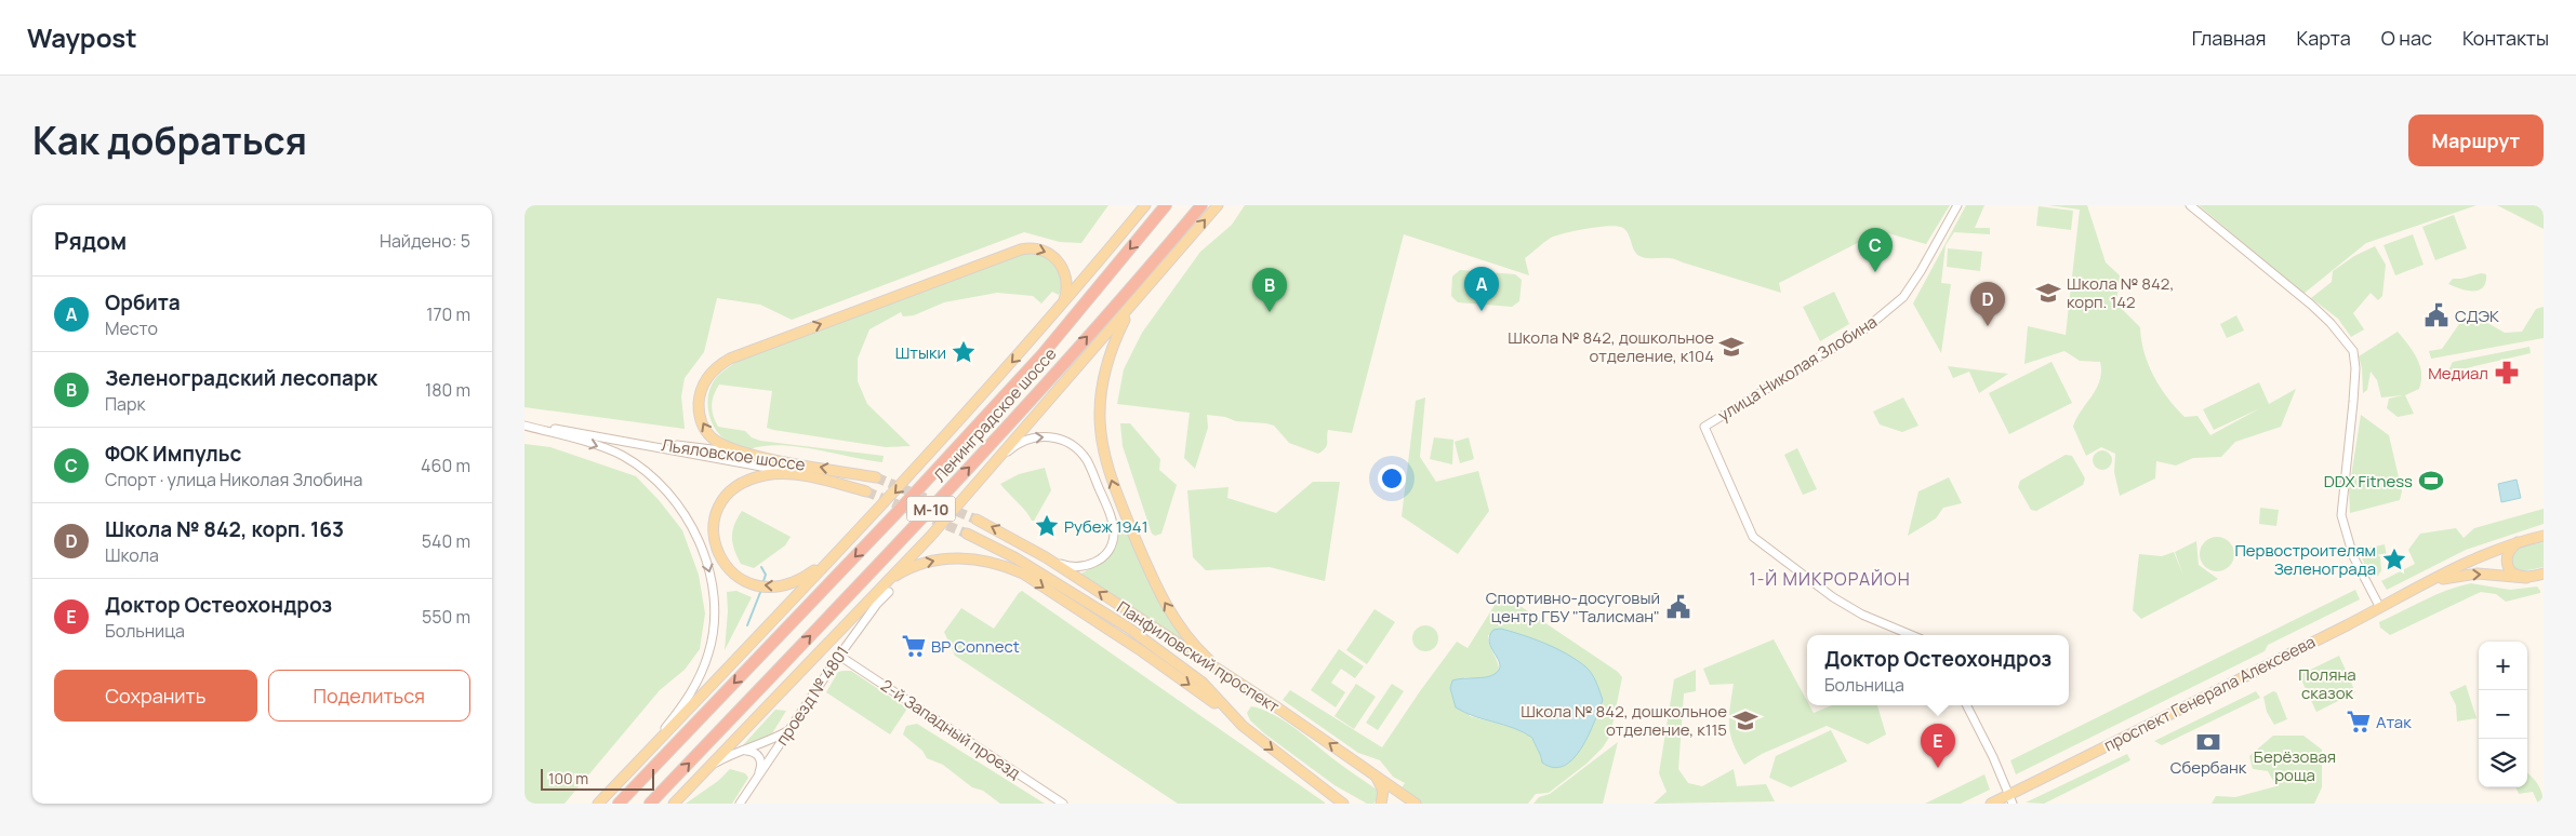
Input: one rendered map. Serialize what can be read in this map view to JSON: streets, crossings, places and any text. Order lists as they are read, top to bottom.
{
  "streets": {
    "highway": ["Ленинградское шоссе", "М-10"],
    "main road": ["Льяловское шоссе", "Панфиловский проспект", "проспект Генерала Алексеева"],
    "street": ["улица Николая Злобина", "проезд № 4801", "2-й Западный проезд"]
  },
  "crossings": [
    ["Ленинградское шоссе", "проезд № 4801"],
    ["проезд № 4801", "2-й Западный проезд"]
  ],
  "districts": ["1-Й МИКРОРАЙОН"],
  "parks": ["Поляна сказок", "Берёзовая роща"],
  "places": {
    "school or university": ["Школа № 842, корп. 142", "Школа № 842, дошкольное отделение, к104", "Школа № 842, дошкольное отделение, к115"],
    "public building": ["СДЭК", "Спортивно-досуговый центр ГБУ \"Талисман\""],
    "place": ["Штыки", "Рубеж 1941", "Первостроителям Зеленограда"],
    "pharmacy": ["Медиал"],
    "sports": ["DDX Fitness"],
    "supermarket": ["ВР Connect", "Атак"],
    "bank": ["Сбербанк"]
  },
  "scale_bar": "100 m",
  "page": {
    "header": "Waypost",
    "nav": [
      "Главная",
      "Карта",
      "О нас",
      "Контакты"
    ],
    "title": "Как добраться",
    "buttons": [
      "Маршрут",
      ["Сохранить", "Поделиться"]
    ],
    "heading": ["Рядом", "Найдено: 5"],
    "pins": [
      "C",
      "A",
      "B",
      "D",
      "E"
    ],
    "list": [
      {
        "mark": "A",
        "name": "Орбита",
        "note": "Место",
        "value": "170 m"
      },
      {
        "mark": "B",
        "name": "Зеленоградский лесопарк",
        "note": "Парк",
        "value": "180 m"
      },
      {
        "mark": "C",
        "name": "ФОК Импульс",
        "note": "Спорт · улица Николая Злобина",
        "value": "460 m"
      },
      {
        "mark": "D",
        "name": "Школа № 842, корп. 163",
        "note": "Школа",
        "value": "540 m"
      },
      {
        "mark": "E",
        "name": "Доктор Остеохондроз",
        "note": "Больница",
        "value": "550 m"
      }
    ],
    "popup": ["Доктор Остеохондроз", "Больница"],
    "map_buttons": ["+", "−"],
    "scale": "100 m"
  }
}
